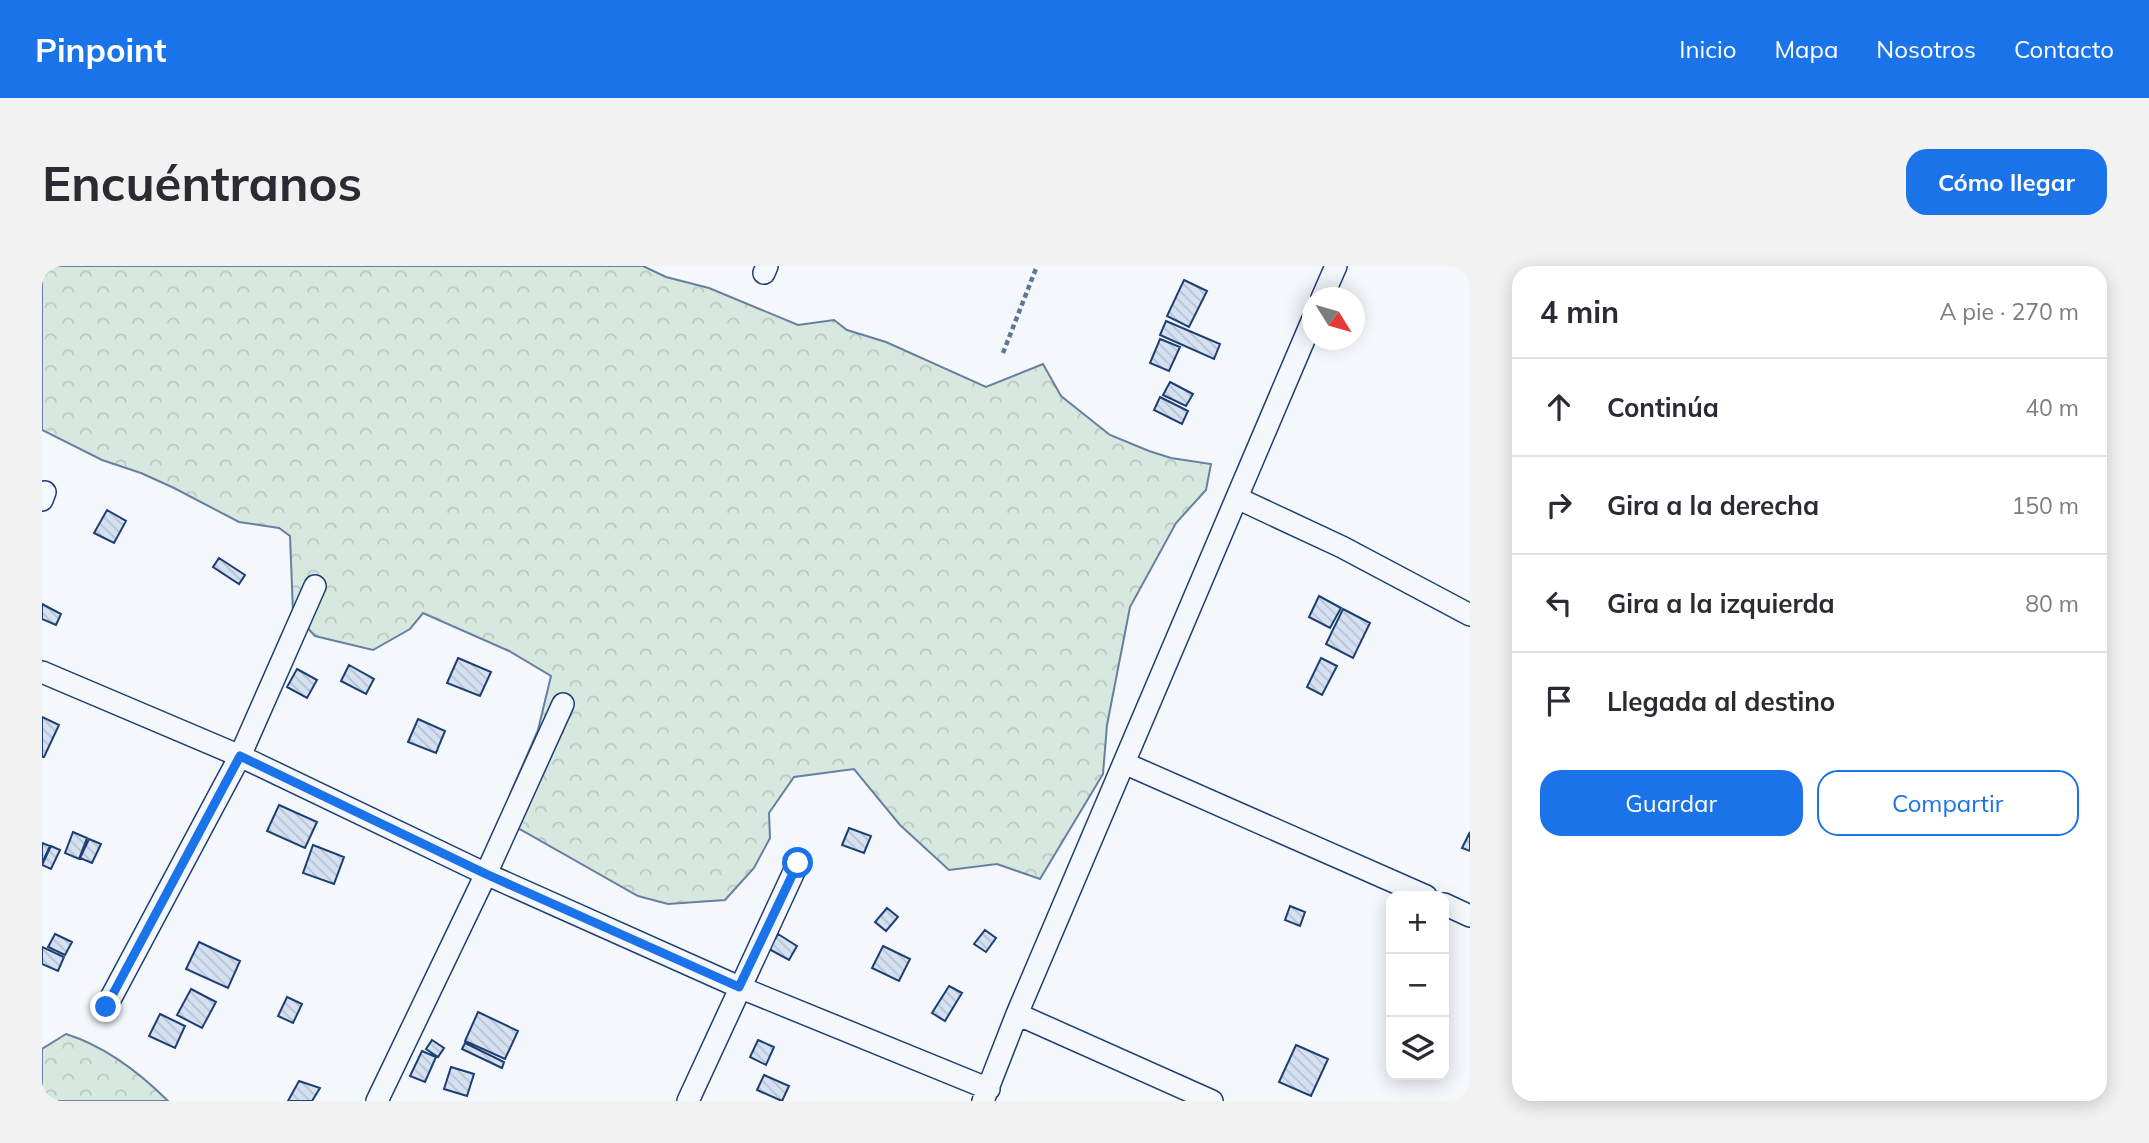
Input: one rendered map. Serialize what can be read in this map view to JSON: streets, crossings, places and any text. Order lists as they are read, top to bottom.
{
  "north": "bottom right",
  "page": {
    "header": "Pinpoint",
    "nav": [
      "Inicio",
      "Mapa",
      "Nosotros",
      "Contacto"
    ],
    "buttons": [
      "Cómo llegar",
      ["Guardar", "Compartir"]
    ],
    "title": "Encuéntranos",
    "heading": ["4 min", "A pie · 270 m"],
    "list": [
      ["Continúa", "40 m"],
      ["Gira a la derecha", "150 m"],
      ["Gira a la izquierda", "80 m"],
      "Llegada al destino"
    ],
    "map_buttons": ["+", "−"]
  }
}
